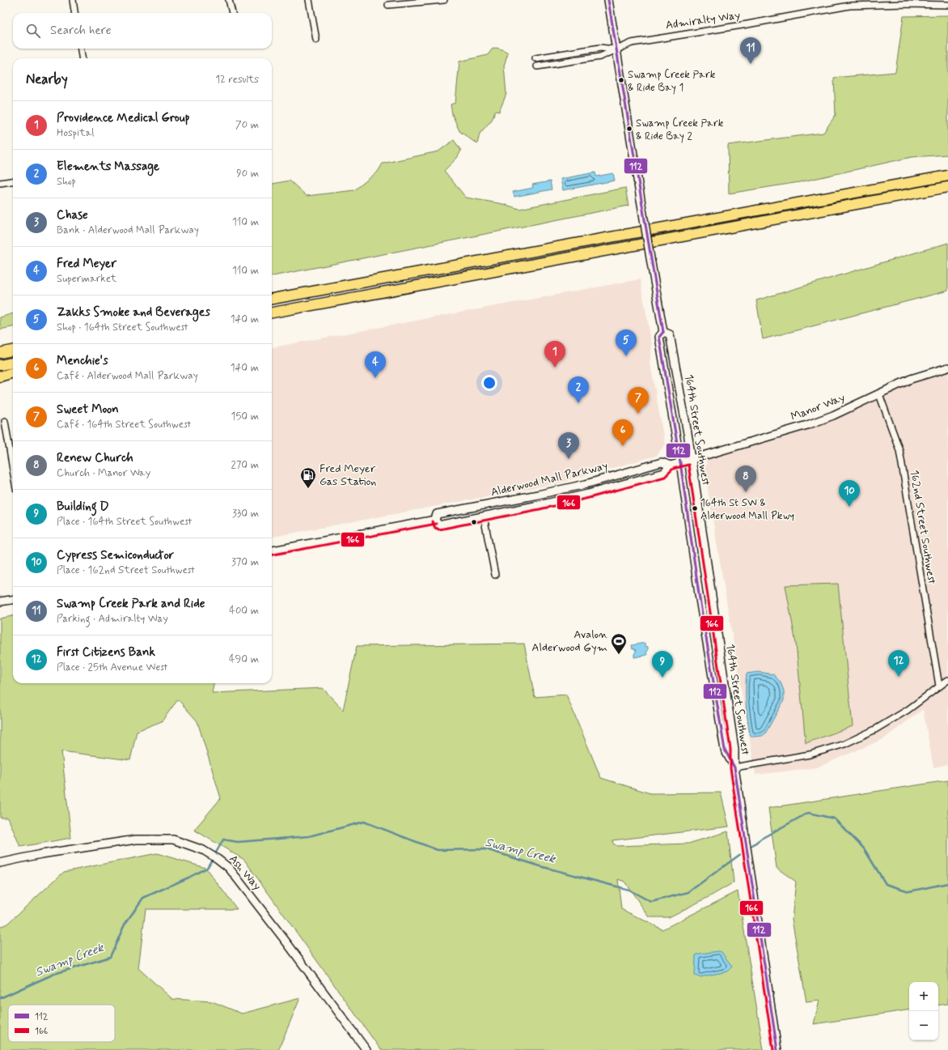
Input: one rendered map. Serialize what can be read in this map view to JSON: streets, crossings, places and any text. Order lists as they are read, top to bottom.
{
  "streets": {
    "main road": [
      "Manor Way",
      "164th Street Southwest",
      "Alderwood Mall Parkway",
      "Ash Way"
    ],
    "street": ["Admiralty Way", "162nd Street Southwest"]
  },
  "crossings": [
    ["Admiralty Way", "164th Street Southwest"],
    ["Manor Way", "164th Street Southwest"],
    ["Manor Way", "Alderwood Mall Parkway"],
    ["Manor Way", "162nd Street Southwest"],
    ["164th Street Southwest", "Alderwood Mall Parkway"]
  ],
  "water": ["Swamp Creek"],
  "places": {
    "other": ["Swamp Creek Park & Ride Bay 1", "Swamp Creek Park & Ride Bay 2", "164th St SW & Alderwood Mall Pkwy"],
    "fuel station": ["Fred Meyer Gas Station"],
    "sports": ["Avalon Alderwood Gym"]
  },
  "lines": ["transit line 112", "transit line 166"],
  "legend": ["112", "166"],
  "page": {
    "search": "Search here",
    "pins": [
      "11",
      "5",
      "1",
      "4",
      "2",
      "7",
      "6",
      "3",
      "8",
      "10",
      "12",
      "9"
    ],
    "heading": ["Nearby", "12 results"],
    "list": [
      {
        "mark": "1",
        "name": "Providence Medical Group",
        "note": "Hospital",
        "value": "70 m"
      },
      {
        "mark": "2",
        "name": "Elements Massage",
        "note": "Shop",
        "value": "90 m"
      },
      {
        "mark": "3",
        "name": "Chase",
        "note": "Bank · Alderwood Mall Parkway",
        "value": "110 m"
      },
      {
        "mark": "4",
        "name": "Fred Meyer",
        "note": "Supermarket",
        "value": "110 m"
      },
      {
        "mark": "5",
        "name": "Zakks Smoke and Beverages",
        "note": "Shop · 164th Street Southwest",
        "value": "140 m"
      },
      {
        "mark": "6",
        "name": "Menchie's",
        "note": "Café · Alderwood Mall Parkway",
        "value": "140 m"
      },
      {
        "mark": "7",
        "name": "Sweet Moon",
        "note": "Café · 164th Street Southwest",
        "value": "150 m"
      },
      {
        "mark": "8",
        "name": "Renew Church",
        "note": "Church · Manor Way",
        "value": "270 m"
      },
      {
        "mark": "9",
        "name": "Building D",
        "note": "Place · 164th Street Southwest",
        "value": "330 m"
      },
      {
        "mark": "10",
        "name": "Cypress Semiconductor",
        "note": "Place · 162nd Street Southwest",
        "value": "370 m"
      },
      {
        "mark": "11",
        "name": "Swamp Creek Park and Ride",
        "note": "Parking · Admiralty Way",
        "value": "400 m"
      },
      {
        "mark": "12",
        "name": "First Citizens Bank",
        "note": "Place · 25th Avenue West",
        "value": "490 m"
      }
    ],
    "map_buttons": ["+", "−"]
  }
}
